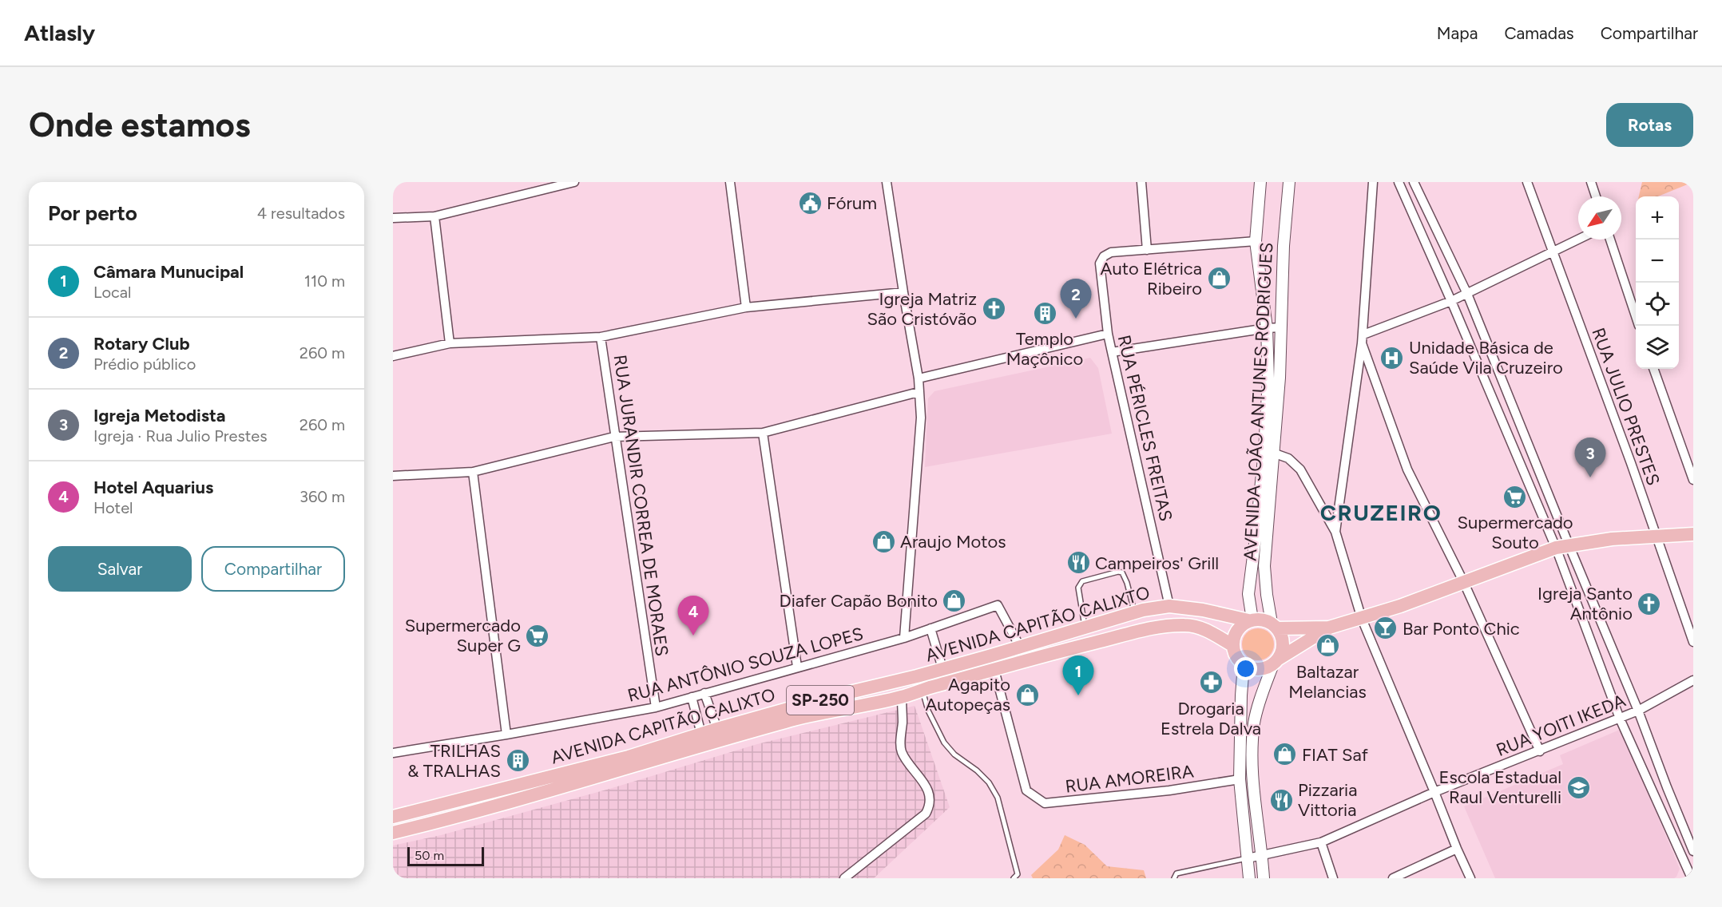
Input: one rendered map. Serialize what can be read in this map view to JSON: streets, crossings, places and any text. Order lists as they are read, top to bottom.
{
  "streets": {
    "main road": ["AVENIDA CAPITÃO CALIXTO", "SP-250"],
    "street": [
      "AVENIDA JOÃO ANTUNES RODRIGUES",
      "RUA JULIO PRESTES",
      "RUA PÉRICLES FREITAS",
      "RUA JURANDIR CORREA DE MORAES",
      "RUA ANTÔNIO SOUZA LOPES",
      "RUA YOITI IKEDA",
      "RUA AMOREIRA"
    ]
  },
  "crossings": [
    ["AVENIDA JOÃO ANTUNES RODRIGUES", "AVENIDA CAPITÃO CALIXTO"],
    ["AVENIDA JOÃO ANTUNES RODRIGUES", "SP-250"],
    ["RUA JULIO PRESTES", "SP-250"],
    ["RUA PÉRICLES FREITAS", "AVENIDA CAPITÃO CALIXTO"],
    ["RUA JURANDIR CORREA DE MORAES", "RUA ANTÔNIO SOUZA LOPES"],
    ["AVENIDA CAPITÃO CALIXTO", "RUA ANTÔNIO SOUZA LOPES"],
    ["AVENIDA CAPITÃO CALIXTO", "SP-250"],
    ["AVENIDA CAPITÃO CALIXTO", "RUA AMOREIRA"]
  ],
  "districts": ["CRUZEIRO"],
  "places": {
    "public building": ["Fórum"],
    "shop": [
      "Auto Elétrica Ribeiro",
      "Araujo Motos",
      "Diafer Capão Bonito",
      "Baltazar Melancias",
      "Agapito Autopeças",
      "FIAT Saf"
    ],
    "church": ["Igreja Matriz São Cristóvão", "Igreja Santo Antônio"],
    "building": ["Templo Maçônico", "TRILHAS & TRALHAS"],
    "hospital": ["Unidade Básica de Saúde Vila Cruzeiro"],
    "supermarket": ["Supermercado Souto", "Supermercado Super G"],
    "restaurant": ["Campeiros' Grill", "Pizzaria Vittoria"],
    "bar": ["Bar Ponto Chic"],
    "pharmacy": ["Drogaria Estrela Dalva"],
    "school or university": ["Escola Estadual Raul Venturelli"]
  },
  "scale_bar": "50 m",
  "north": "bottom left",
  "page": {
    "header": "Atlasly",
    "nav": ["Mapa", "Camadas", "Compartilhar"],
    "buttons": [
      "Rotas",
      ["Salvar", "Compartilhar"]
    ],
    "title": "Onde estamos",
    "heading": ["Por perto", "4 resultados"],
    "map_buttons": ["+", "−"],
    "list": [
      {
        "mark": "1",
        "name": "Câmara Munucipal",
        "note": "Local",
        "value": "110 m"
      },
      {
        "mark": "2",
        "name": "Rotary Club",
        "note": "Prédio público",
        "value": "260 m"
      },
      {
        "mark": "3",
        "name": "Igreja Metodista",
        "note": "Igreja · Rua Julio Prestes",
        "value": "260 m"
      },
      {
        "mark": "4",
        "name": "Hotel Aquarius",
        "note": "Hotel",
        "value": "360 m"
      }
    ],
    "pins": [
      "2",
      "3",
      "4",
      "1"
    ],
    "scale": "50 m"
  }
}
